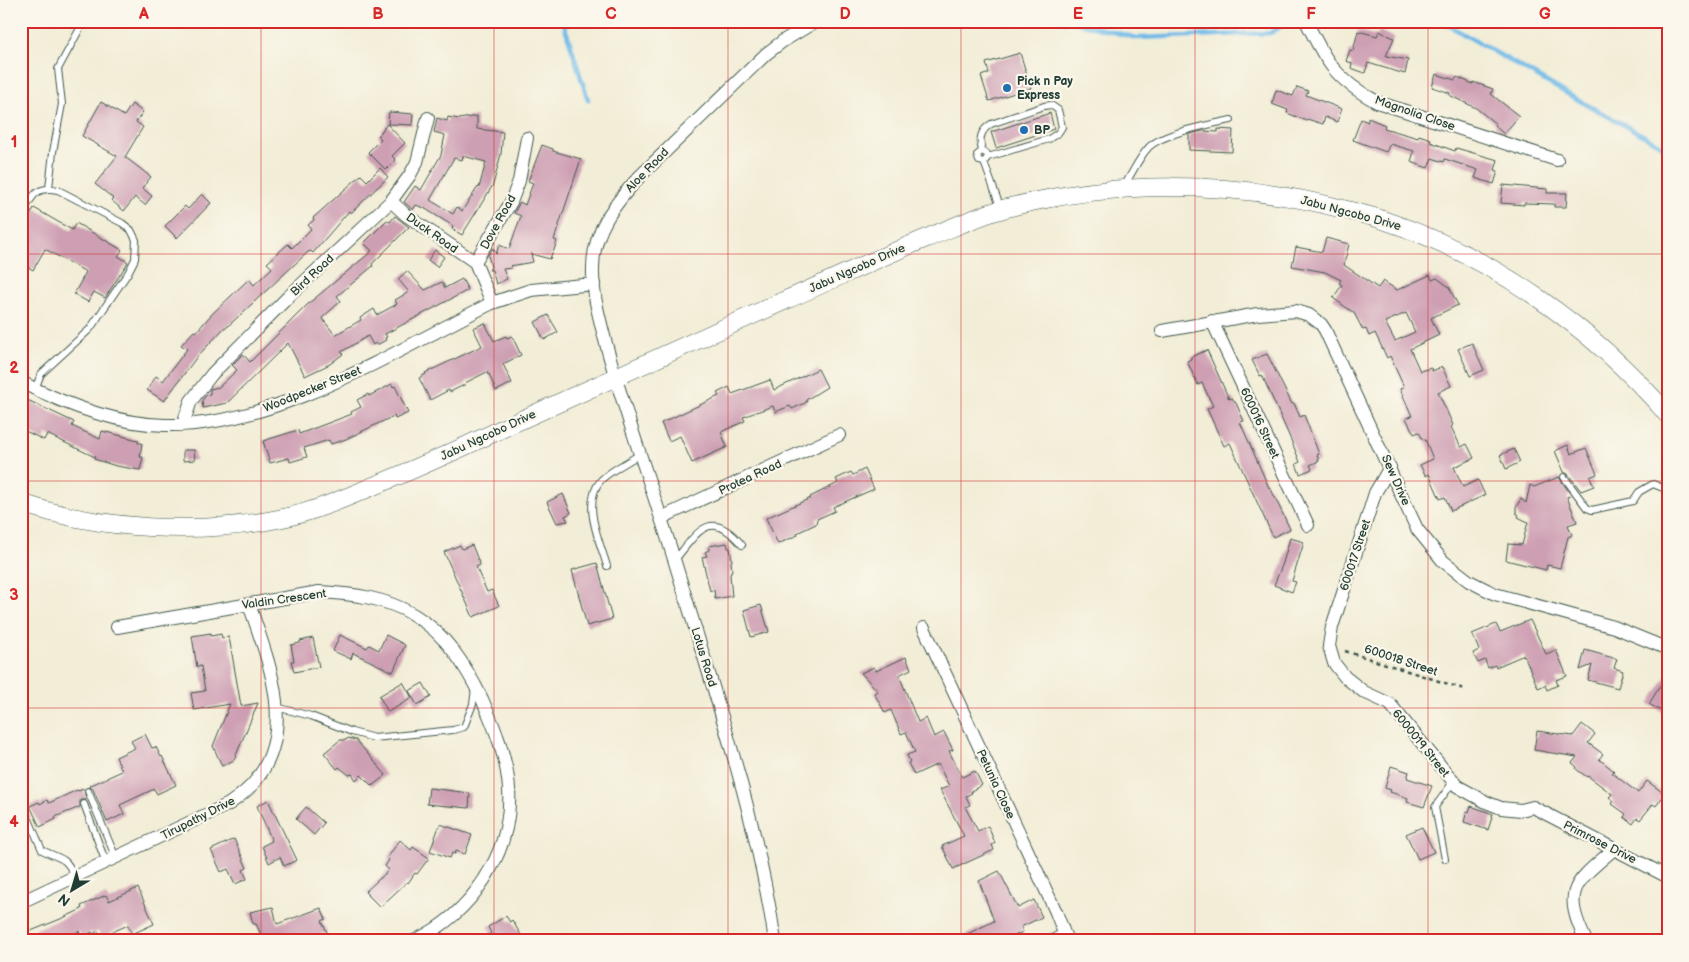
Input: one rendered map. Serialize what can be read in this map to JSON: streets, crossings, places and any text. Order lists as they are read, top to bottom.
{
  "streets": {
    "main road": ["Jabu Ngcobo Drive"],
    "street": [
      "Magnolia Close",
      "Aloe Road",
      "Dove Road",
      "Duck Road",
      "Bird Road",
      "Woodpecker Street",
      "600016 Street",
      "Protea Road",
      "Sew Drive",
      "600017 Street",
      "Valdin Crescent",
      "Lotus Road",
      "6000019 Street",
      "Petunia Close",
      "Tirupathy Drive",
      "Primrose Drive"
    ],
    "path": ["600018 Street"]
  },
  "crossings": [
    ["Aloe Road", "Jabu Ngcobo Drive"],
    ["Aloe Road", "Woodpecker Street"],
    ["Aloe Road", "Lotus Road"],
    ["Jabu Ngcobo Drive", "Lotus Road"],
    ["Dove Road", "Duck Road"],
    ["Dove Road", "Woodpecker Street"],
    ["Duck Road", "Bird Road"],
    ["Bird Road", "Woodpecker Street"],
    ["600016 Street", "Sew Drive"],
    ["Protea Road", "Lotus Road"],
    ["Sew Drive", "600017 Street"],
    ["600017 Street", "600018 Street"],
    ["600017 Street", "6000019 Street"],
    ["Valdin Crescent", "Tirupathy Drive"],
    ["600018 Street", "6000019 Street"],
    ["6000019 Street", "Primrose Drive"]
  ],
  "places": ["Pick n Pay Express", "BP"],
  "north": "bottom left",
  "grid": {
    "columns": [
      "A",
      "B",
      "C",
      "D",
      "E",
      "F",
      "G"
    ],
    "rows": [
      "1",
      "2",
      "3",
      "4"
    ]
  }
}
